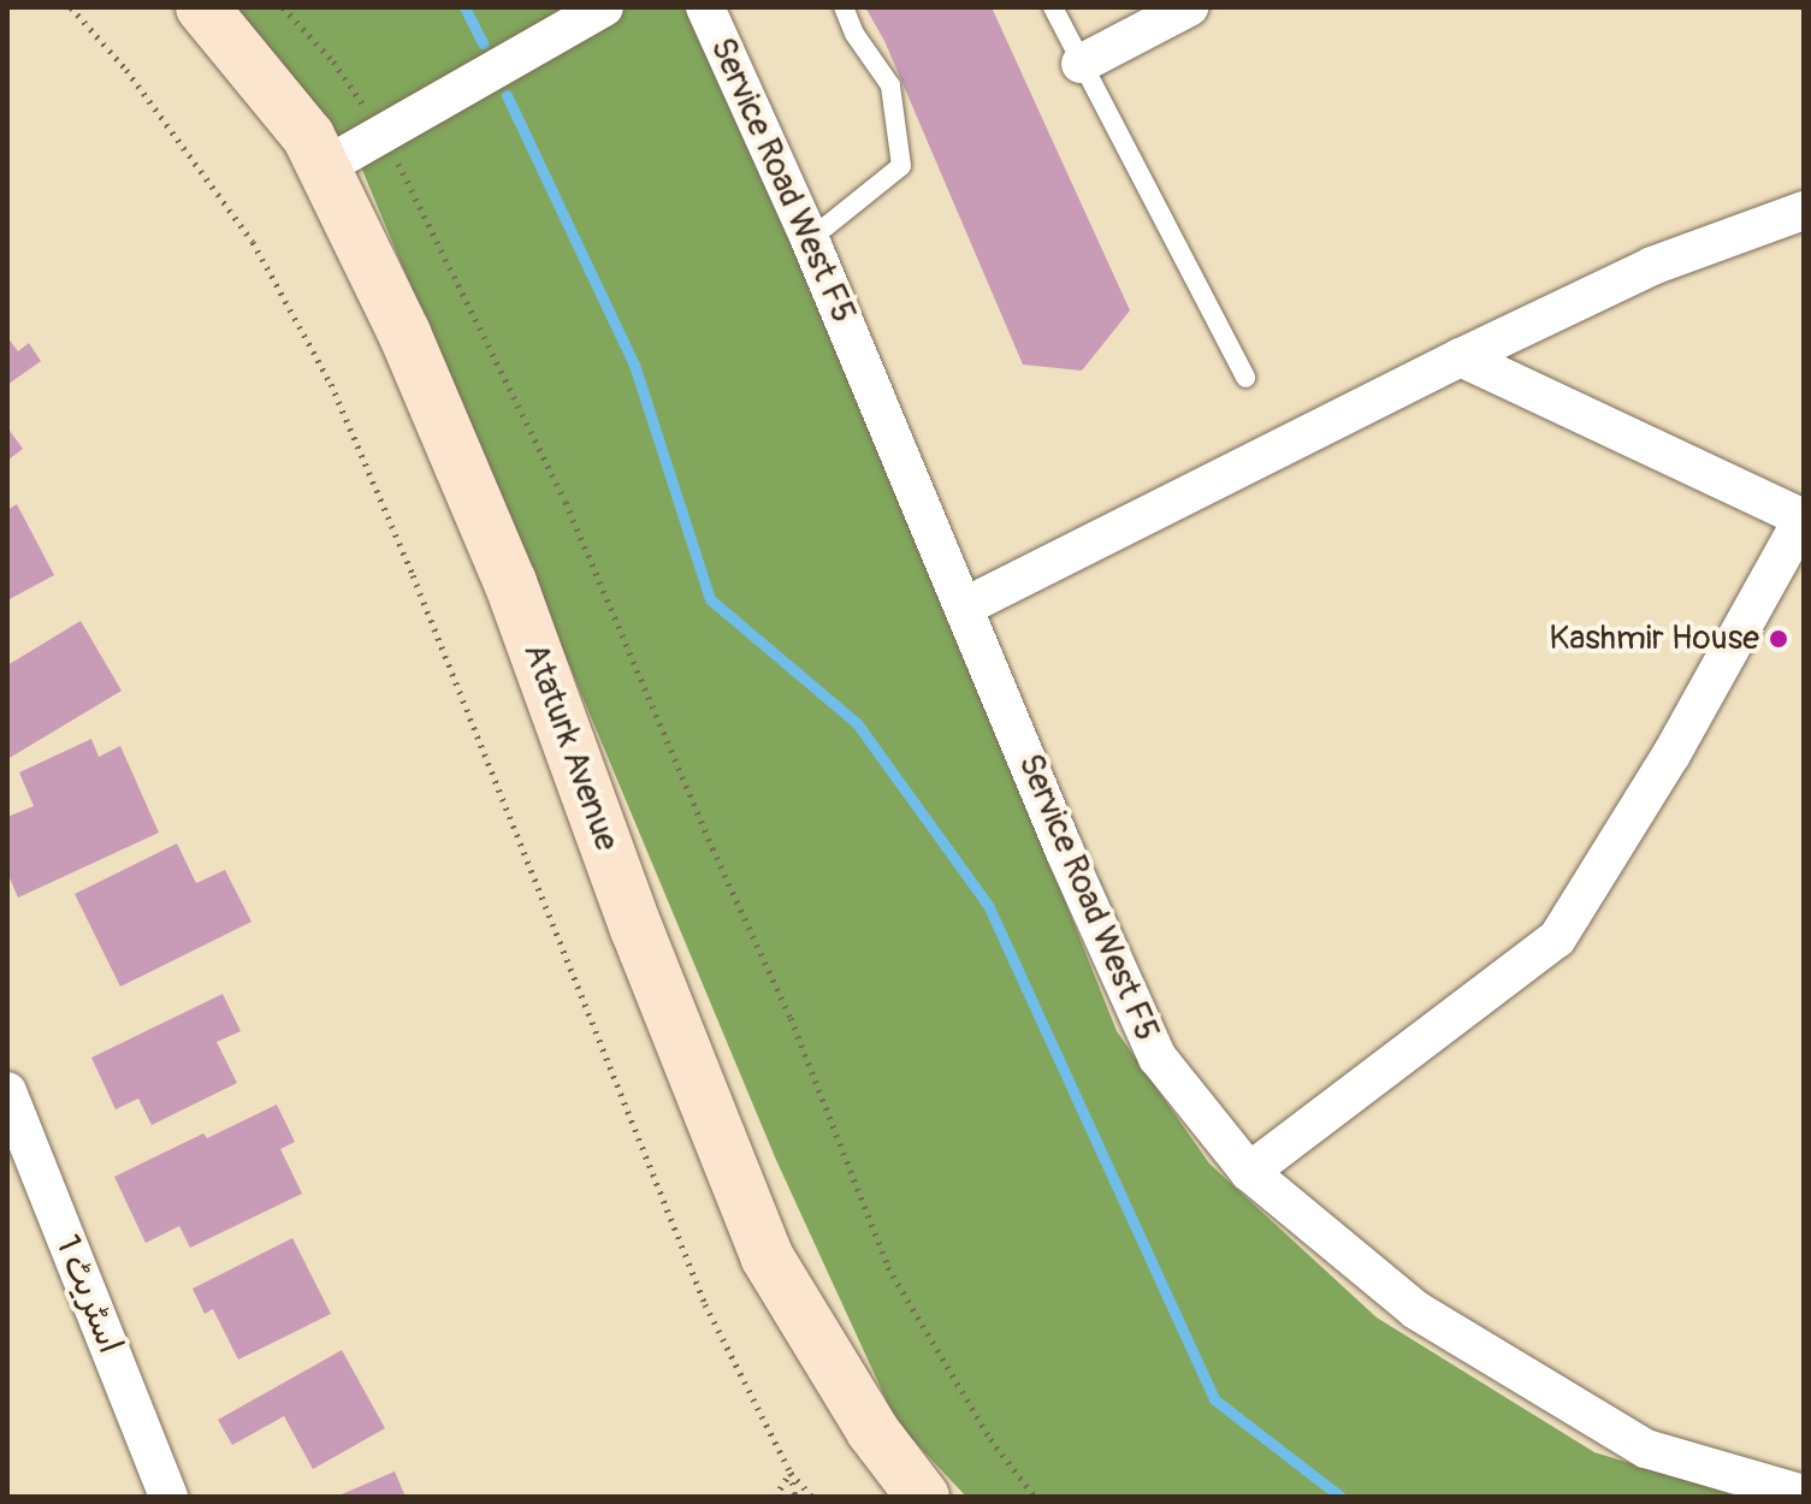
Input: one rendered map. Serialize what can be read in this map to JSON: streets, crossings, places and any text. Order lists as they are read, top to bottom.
{
  "streets": {
    "street": ["Service Road West F5", "Ataturk Avenue", "اسٹریٹ 1"]
  },
  "places": ["Kashmir House"]
}
